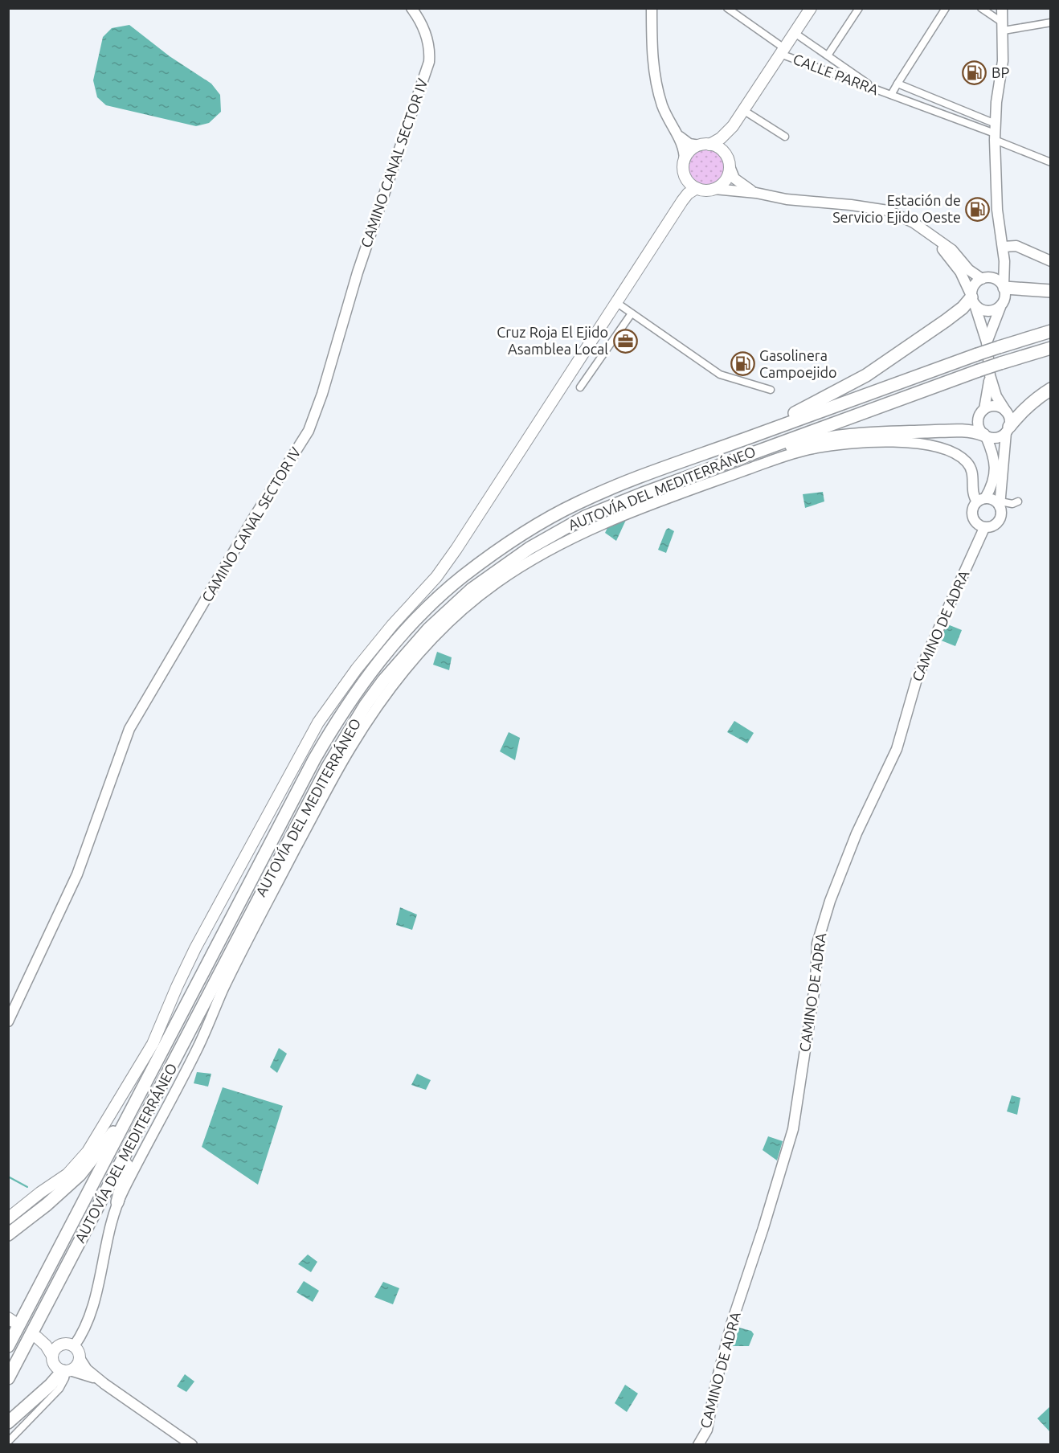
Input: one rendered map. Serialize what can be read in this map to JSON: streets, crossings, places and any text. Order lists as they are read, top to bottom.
{
  "streets": {
    "highway": ["AUTOVÍA DEL MEDITERRÁNEO"],
    "street": ["CALLE PARRA", "CAMINO CANAL SECTOR IV", "CAMINO DE ADRA"]
  },
  "places": {
    "fuel station": ["BP", "Estación de Servicio Ejido Oeste", "Gasolinera Campoejido"],
    "office": ["Cruz Roja El Ejido Asamblea Local"]
  }
}
